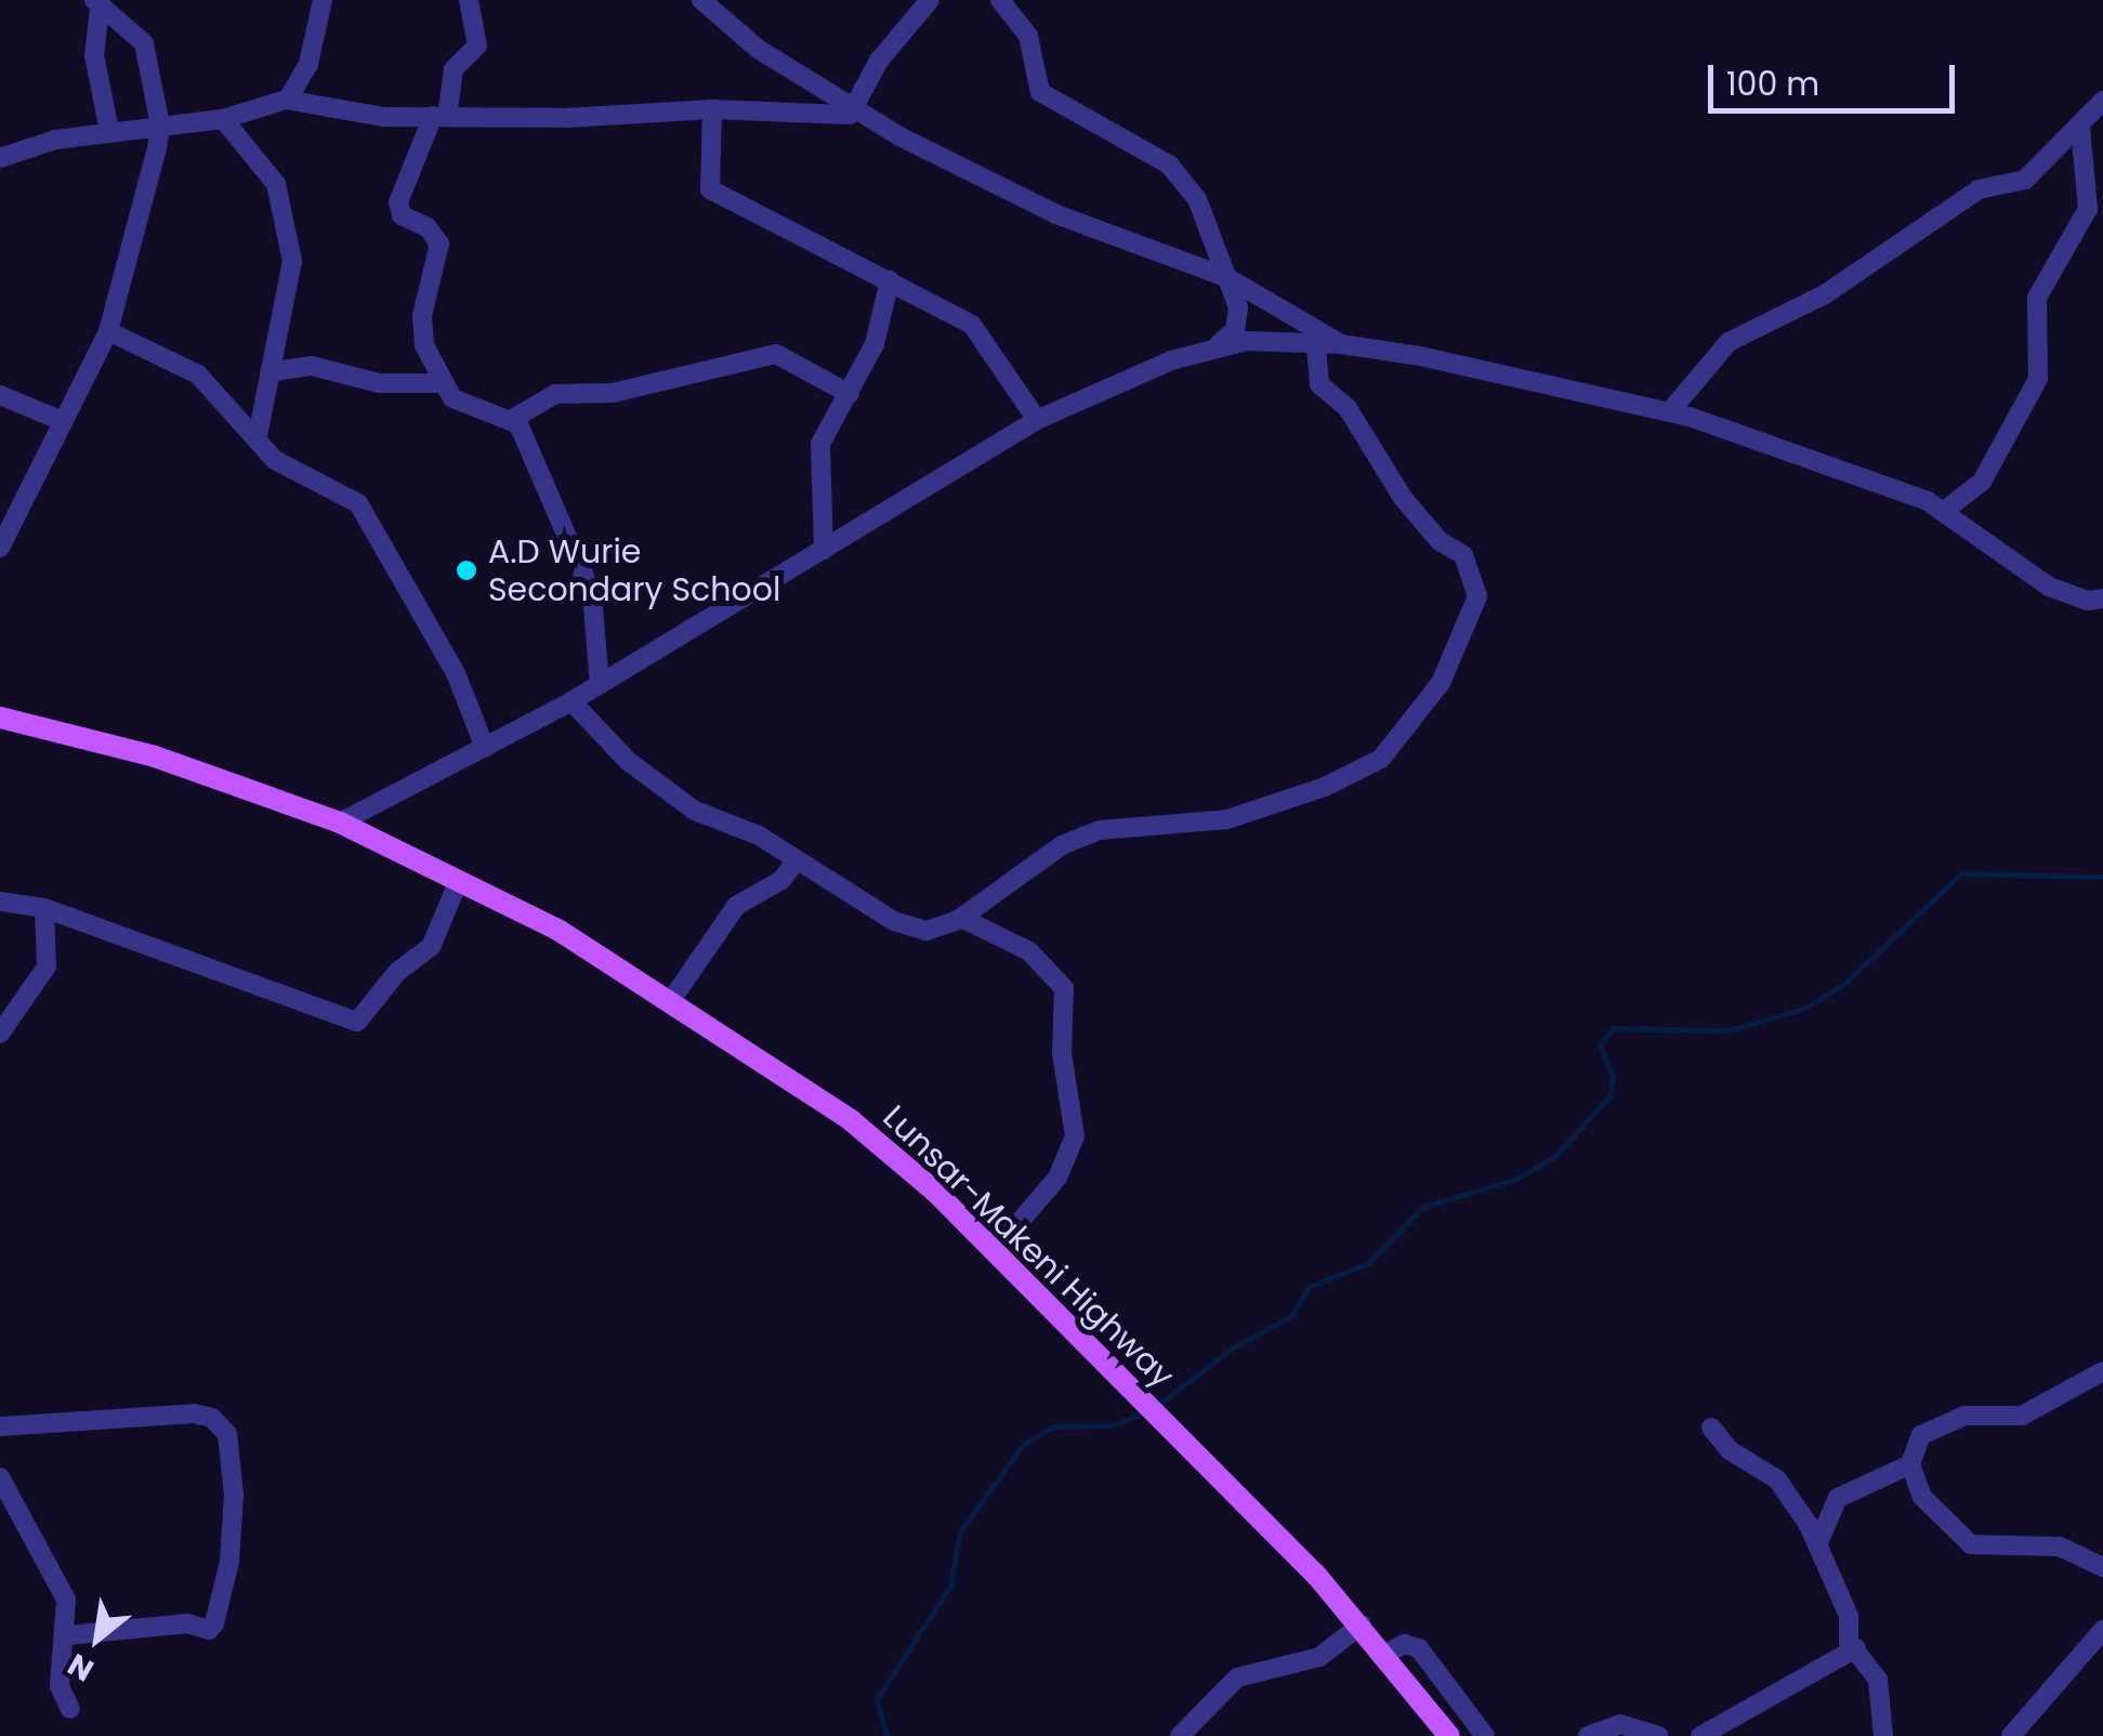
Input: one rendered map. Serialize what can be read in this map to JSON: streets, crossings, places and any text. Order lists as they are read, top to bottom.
{
  "streets": {
    "main road": ["Lunsar-Makeni Highway"]
  },
  "places": ["A.D Wurie Secondary School"],
  "scale_bar": "100 m",
  "north": "bottom left"
}
